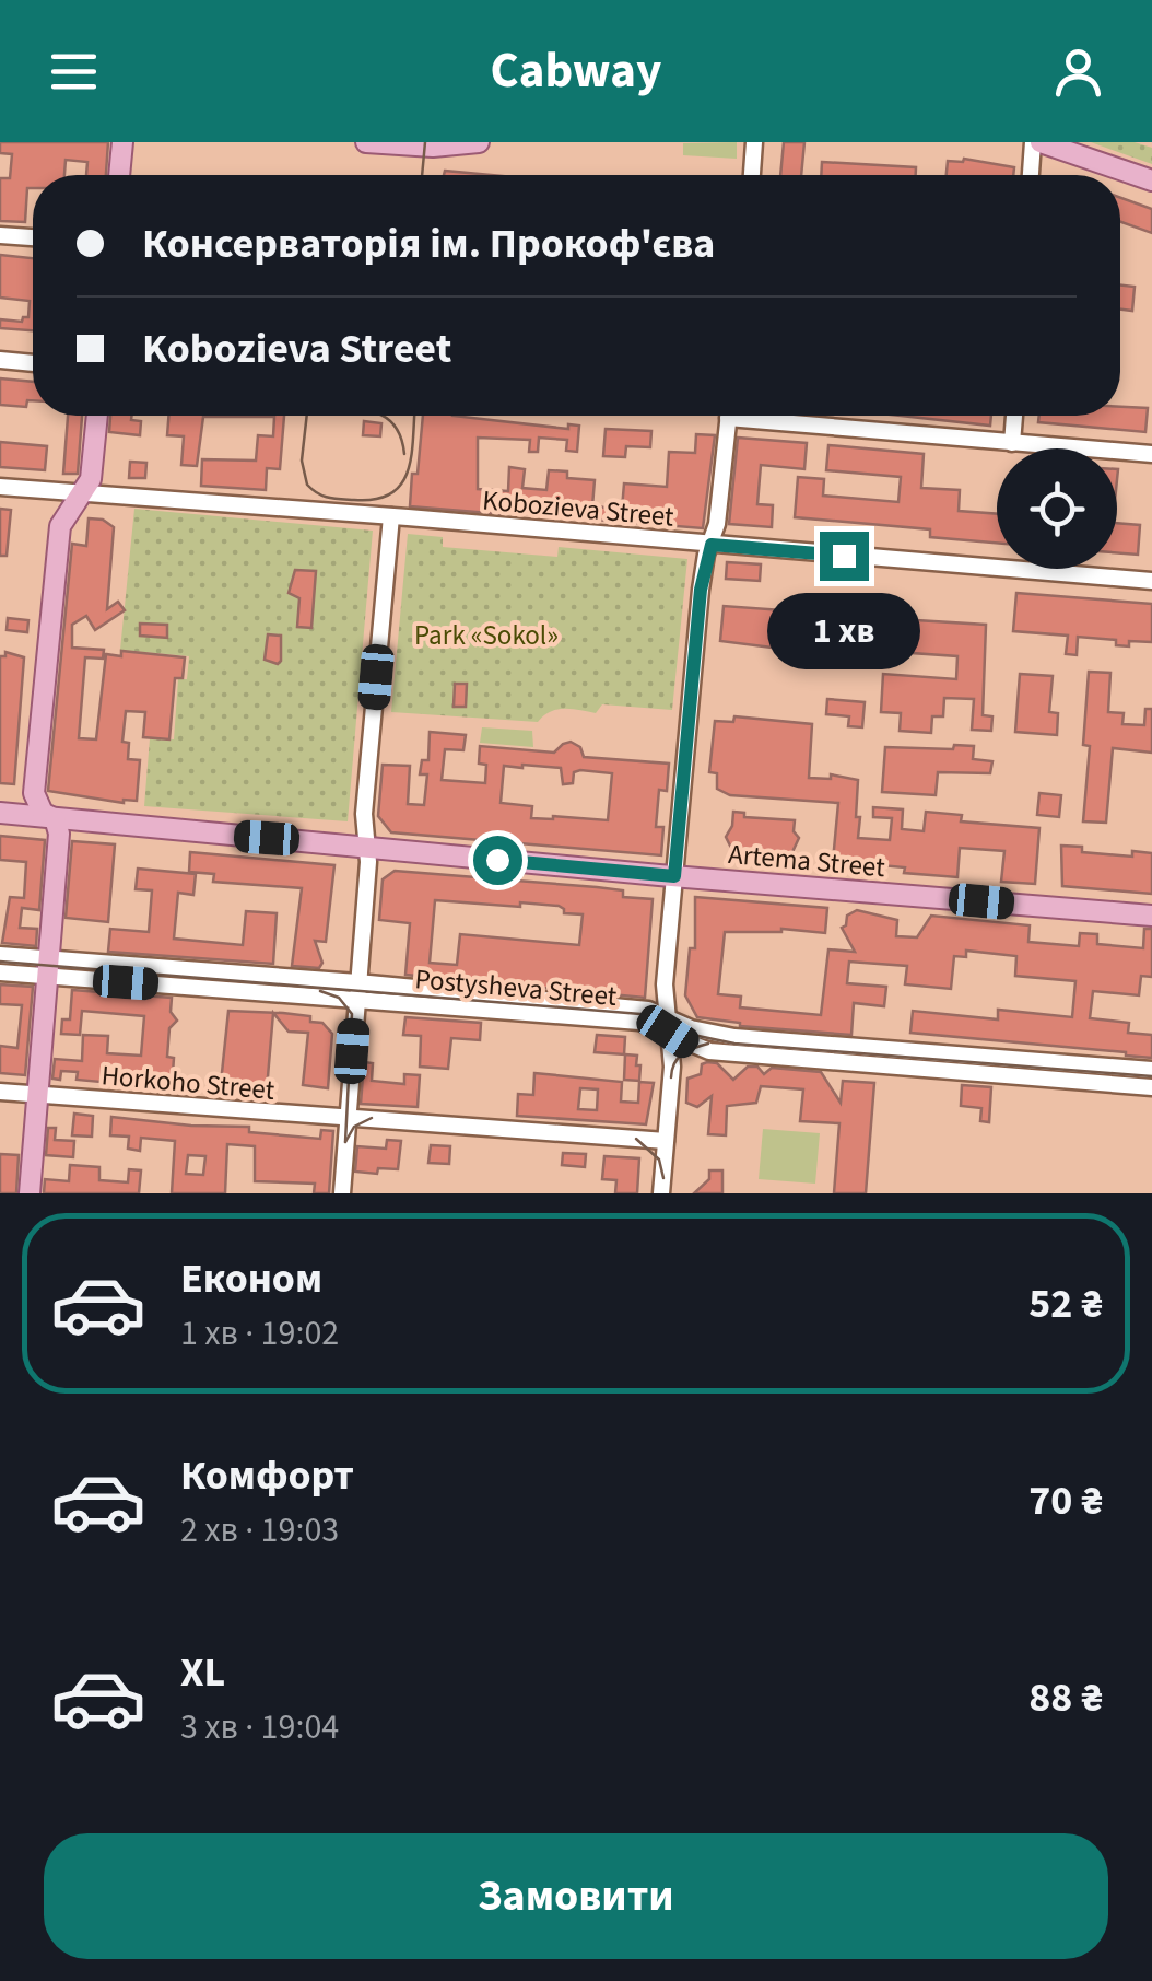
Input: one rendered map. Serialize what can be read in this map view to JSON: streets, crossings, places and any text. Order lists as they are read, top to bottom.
{
  "streets": {
    "main road": ["Artema Street"],
    "street": ["Kobozieva Street", "Postysheva Street", "Horkoho Street"]
  },
  "parks": ["Park «Sokol»"],
  "page": {
    "header": "Cabway",
    "banner": ["Консерваторія ім. Прокоф'єва", "Kobozieva Street"],
    "bubble": "1 хв",
    "list": [
      {
        "name": "Економ",
        "note": "1 хв · 19:02",
        "value": "52 ₴"
      },
      {
        "name": "Комфорт",
        "note": "2 хв · 19:03",
        "value": "70 ₴"
      },
      {
        "name": "XL",
        "note": "3 хв · 19:04",
        "value": "88 ₴"
      }
    ],
    "buttons": "Замовити"
  }
}
